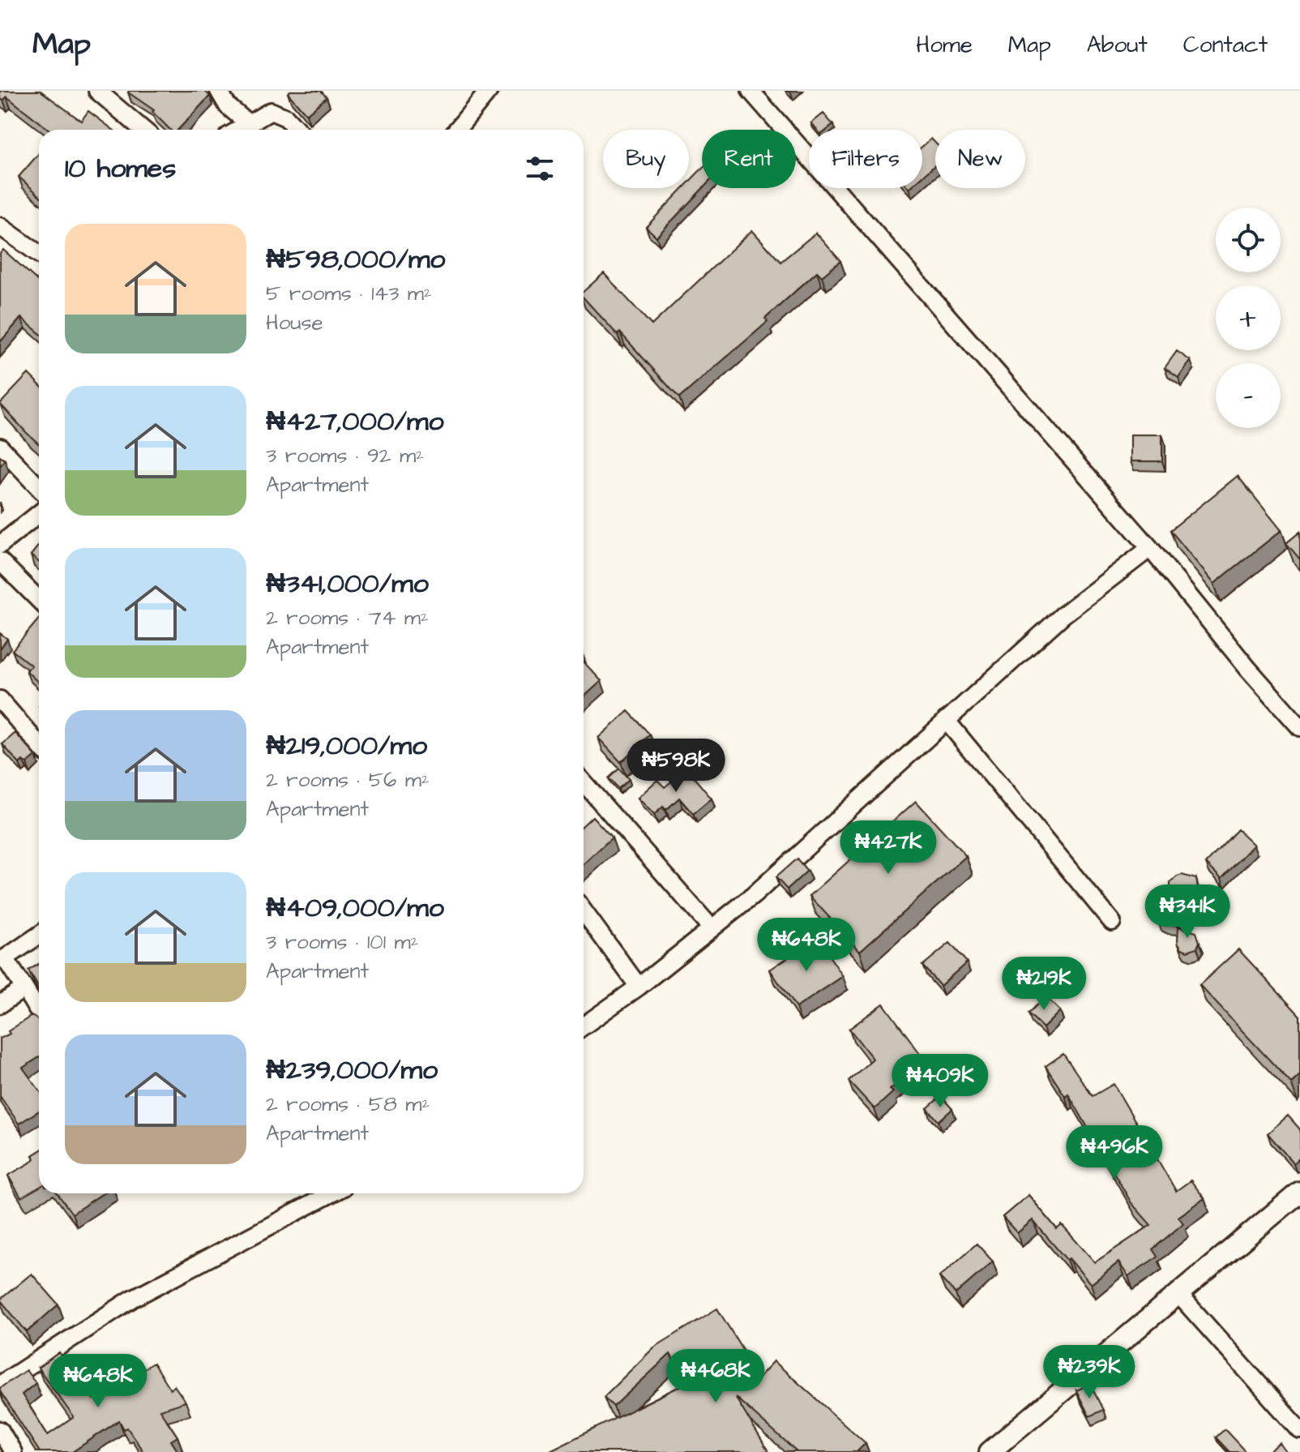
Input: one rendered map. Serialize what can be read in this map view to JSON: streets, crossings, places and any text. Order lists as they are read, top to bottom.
{
  "page": {
    "header": "Map",
    "nav": [
      "Home",
      "Map",
      "About",
      "Contact"
    ],
    "chip": [
      "Buy",
      "Rent",
      "Filters",
      "New"
    ],
    "heading": "10 homes",
    "map_buttons": ["+", "−"],
    "list": [
      {
        "name": "₦598,000/mo",
        "note": "5 rooms · 143 m² · House"
      },
      {
        "name": "₦427,000/mo",
        "note": "3 rooms · 92 m² · Apartment"
      },
      {
        "name": "₦341,000/mo",
        "note": "2 rooms · 74 m² · Apartment"
      },
      {
        "name": "₦219,000/mo",
        "note": "2 rooms · 56 m² · Apartment"
      },
      {
        "name": "₦409,000/mo",
        "note": "3 rooms · 101 m² · Apartment"
      },
      {
        "name": "₦239,000/mo",
        "note": "2 rooms · 58 m² · Apartment"
      }
    ],
    "price": [
      "₦598K",
      "₦427K",
      "₦341K",
      "₦648K",
      "₦219K",
      "₦409K",
      "₦496K",
      "₦239K",
      "₦468K",
      "₦648K"
    ]
  }
}
